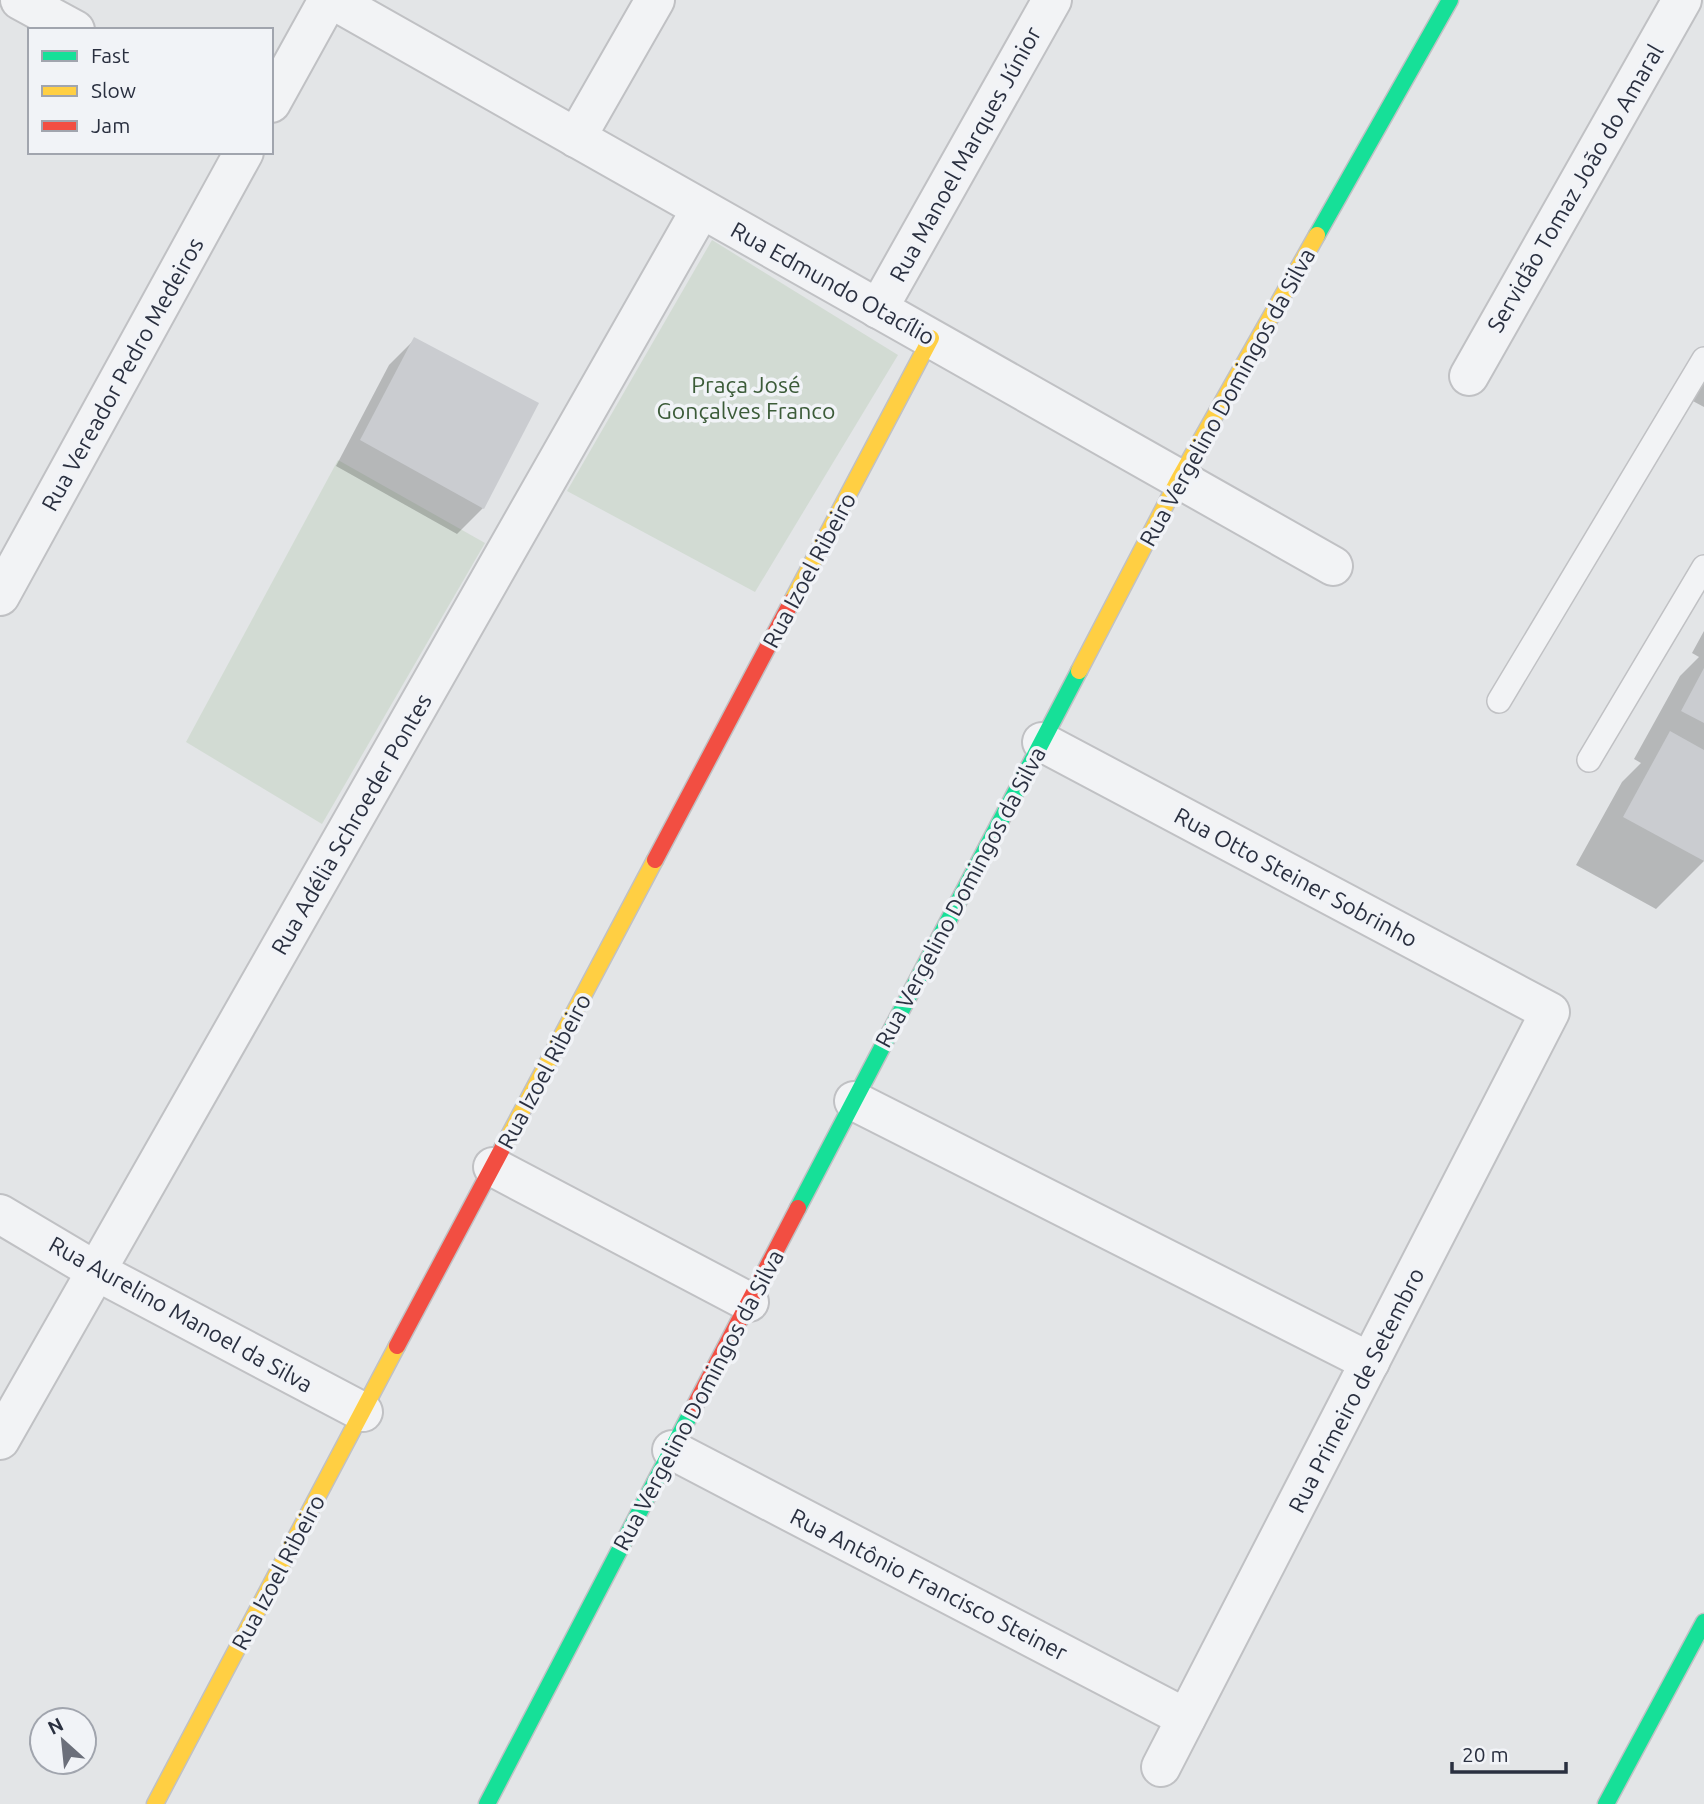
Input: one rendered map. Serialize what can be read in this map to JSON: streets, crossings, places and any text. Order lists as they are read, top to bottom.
{
  "streets": {
    "street": [
      "Rua Manoel Marques Júnior",
      "Servidão Tomaz João do Amaral",
      "Rua Edmundo Otacílio",
      "Rua Vereador Pedro Medeiros",
      "Rua Vergelino Domingos da Silva",
      "Rua Izoel Ribeiro",
      "Rua Adélia Schroeder Pontes",
      "Rua Otto Steiner Sobrinho",
      "Rua Aurelino Manoel da Silva",
      "Rua Primeiro de Setembro",
      "Rua Antônio Francisco Steiner"
    ]
  },
  "crossings": [
    ["Rua Manoel Marques Júnior", "Rua Edmundo Otacílio"],
    ["Rua Edmundo Otacílio", "Rua Vergelino Domingos da Silva"],
    ["Rua Edmundo Otacílio", "Rua Izoel Ribeiro"],
    ["Rua Edmundo Otacílio", "Rua Adélia Schroeder Pontes"],
    ["Rua Vergelino Domingos da Silva", "Rua Otto Steiner Sobrinho"],
    ["Rua Vergelino Domingos da Silva", "Rua Antônio Francisco Steiner"],
    ["Rua Izoel Ribeiro", "Rua Aurelino Manoel da Silva"],
    ["Rua Adélia Schroeder Pontes", "Rua Aurelino Manoel da Silva"],
    ["Rua Otto Steiner Sobrinho", "Rua Primeiro de Setembro"],
    ["Rua Primeiro de Setembro", "Rua Antônio Francisco Steiner"]
  ],
  "parks": ["Praça José Gonçalves Franco"],
  "legend": ["Fast", "Slow", "Jam"],
  "scale_bar": "20 m",
  "north": "top left"
}
